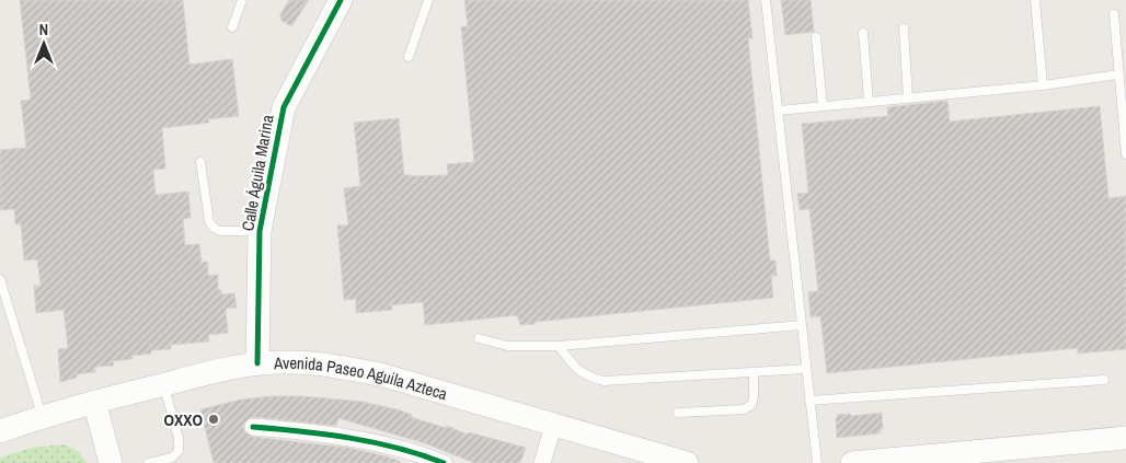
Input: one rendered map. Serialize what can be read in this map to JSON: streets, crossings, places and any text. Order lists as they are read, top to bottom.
{
  "streets": {
    "main road": ["Calle Águila Marina", "Avenida Paseo Aguila Azteca"]
  },
  "crossings": [
    ["Calle Águila Marina", "Avenida Paseo Aguila Azteca"]
  ],
  "places": ["OXXO"],
  "north": "top"
}
